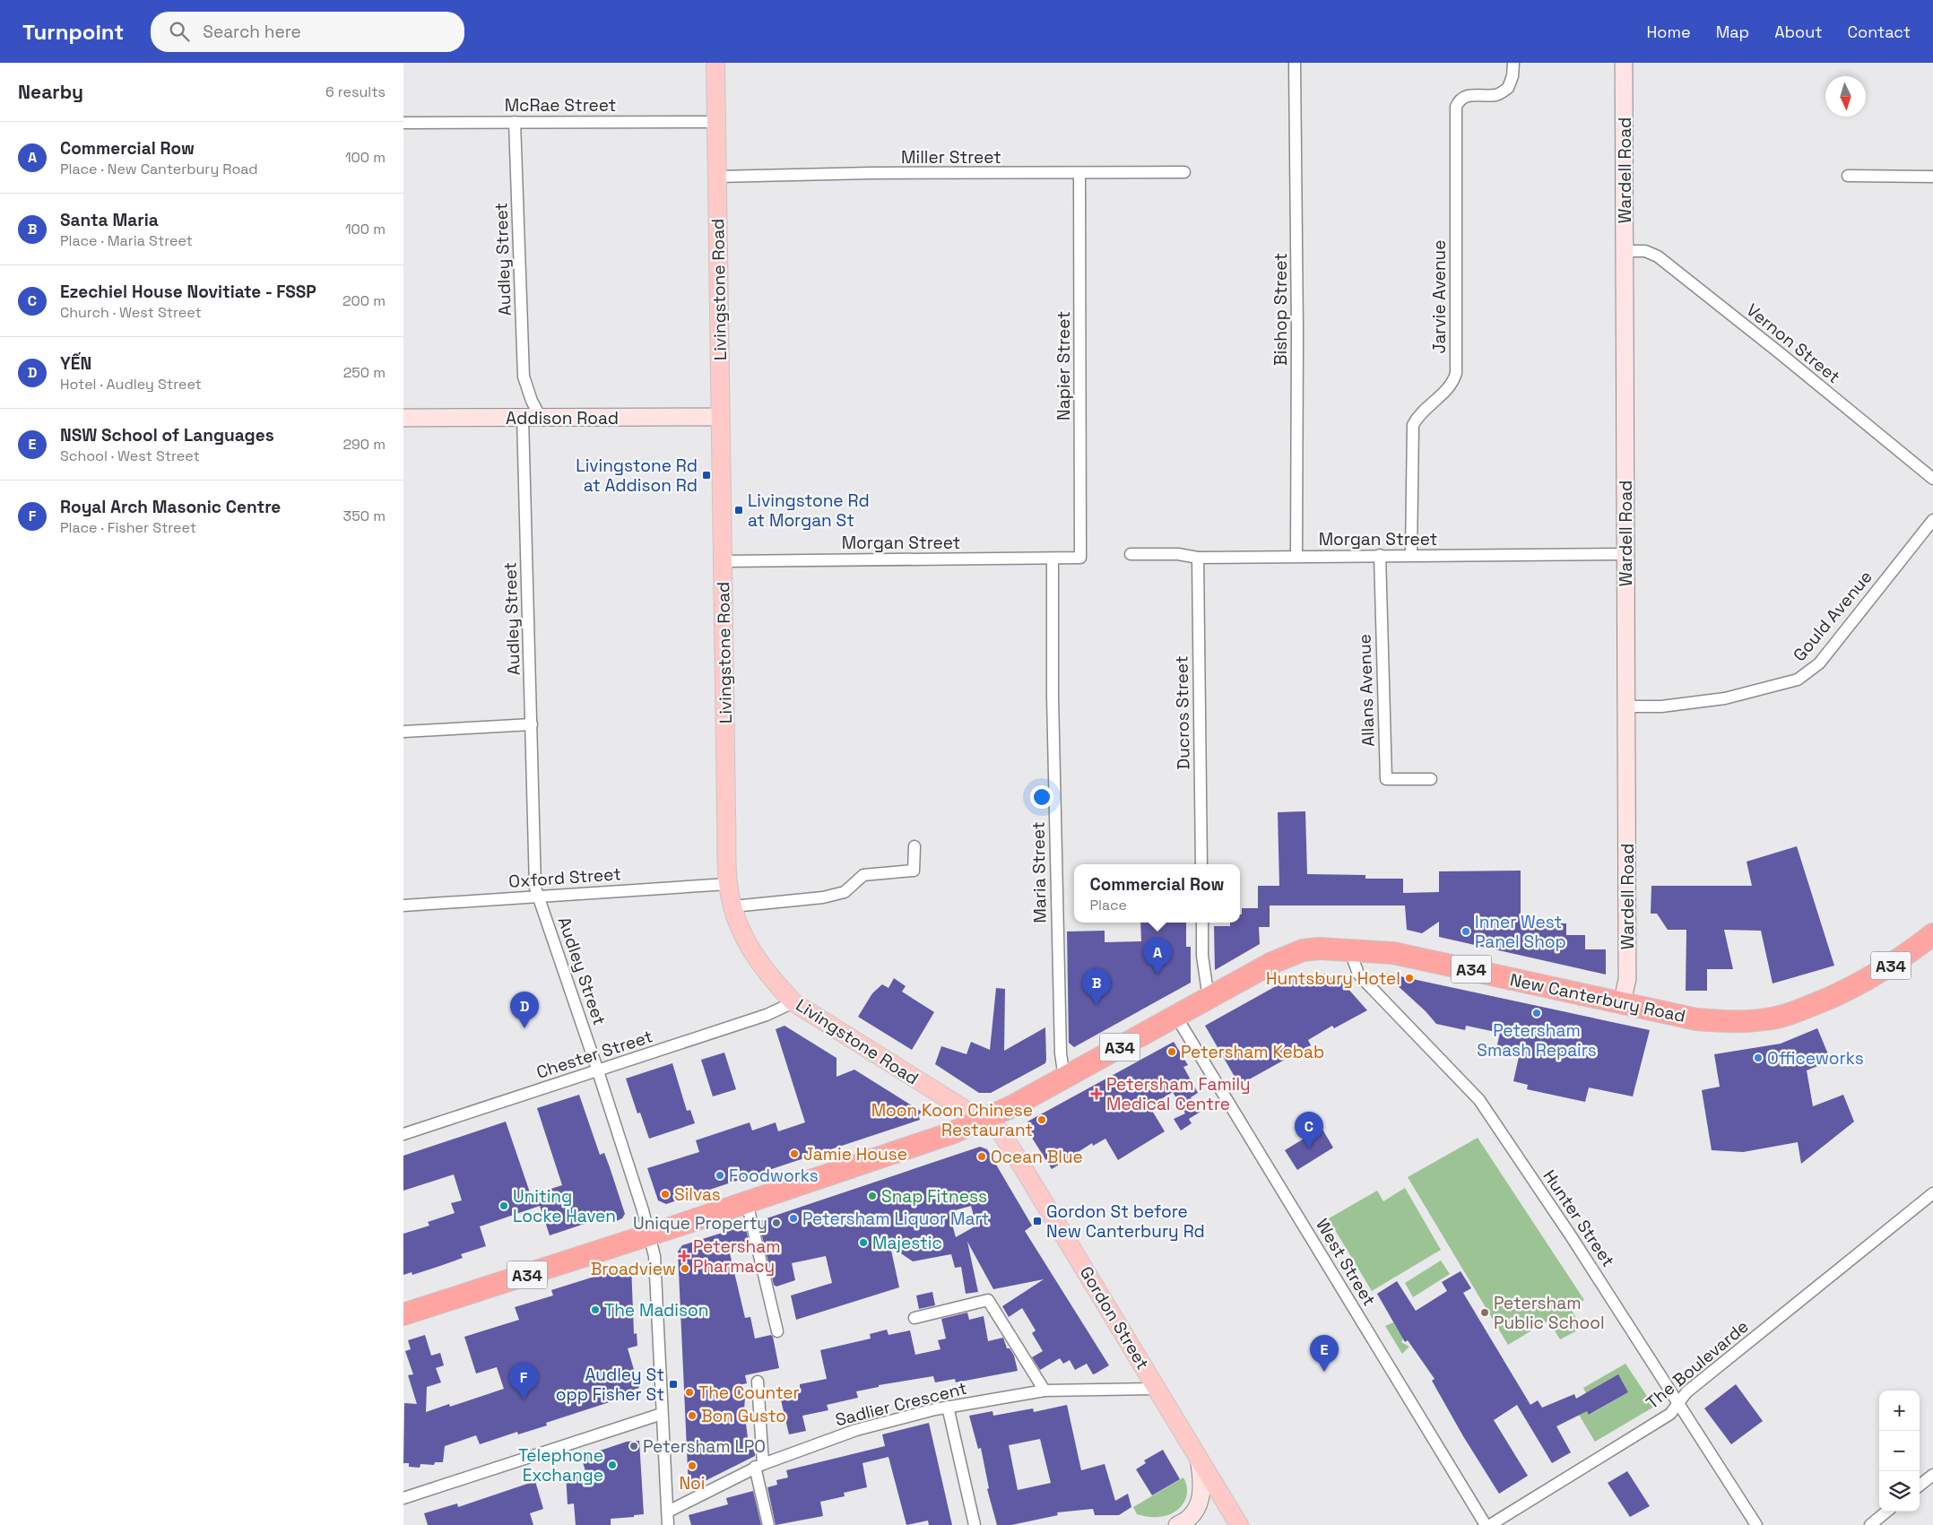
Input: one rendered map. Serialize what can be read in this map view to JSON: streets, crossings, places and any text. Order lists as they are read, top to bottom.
{
  "streets": {
    "highway": ["A34", "New Canterbury Road"],
    "main road": ["Livingstone Road", "Gordon Street"],
    "street": [
      "McRae Street",
      "Miller Street",
      "Wardell Road",
      "Audley Street",
      "Jarvie Avenue",
      "Bishop Street",
      "Vernon Street",
      "Napier Street",
      "Addison Road",
      "Morgan Street",
      "Gould Avenue",
      "Allans Avenue",
      "Ducros Street",
      "Maria Street",
      "Oxford Street",
      "Chester Street",
      "Hunter Street",
      "West Street",
      "The Boulevarde",
      "Sadlier Crescent"
    ]
  },
  "crossings": [
    ["McRae Street", "Audley Street"],
    ["McRae Street", "Livingstone Road"],
    ["Miller Street", "Livingstone Road"],
    ["Miller Street", "Napier Street"],
    ["Wardell Road", "Vernon Street"],
    ["Wardell Road", "Morgan Street"],
    ["Wardell Road", "Gould Avenue"],
    ["Wardell Road", "New Canterbury Road"],
    ["Audley Street", "Addison Road"],
    ["Audley Street", "Oxford Street"],
    ["Audley Street", "New Canterbury Road"],
    ["Audley Street", "Chester Street"],
    ["Audley Street", "Sadlier Crescent"],
    ["Livingstone Road", "Addison Road"],
    ["Livingstone Road", "Morgan Street"],
    ["Livingstone Road", "Oxford Street"],
    ["Livingstone Road", "New Canterbury Road"],
    ["Livingstone Road", "Chester Street"],
    ["Livingstone Road", "Gordon Street"],
    ["Jarvie Avenue", "Morgan Street"],
    ["Bishop Street", "Morgan Street"],
    ["Napier Street", "Morgan Street"],
    ["Morgan Street", "Allans Avenue"],
    ["Morgan Street", "Ducros Street"],
    ["Morgan Street", "Maria Street"],
    ["Maria Street", "New Canterbury Road"],
    ["New Canterbury Road", "Hunter Street"],
    ["New Canterbury Road", "West Street"],
    ["New Canterbury Road", "Gordon Street"],
    ["Hunter Street", "The Boulevarde"],
    ["Gordon Street", "Sadlier Crescent"]
  ],
  "places": {
    "transit": [
      "Livingstone Rd at Addison Rd",
      "Livingstone Rd at Morgan St",
      "Gordon St before New Canterbury Rd",
      "Audley St opp Fisher St"
    ],
    "other": [
      "Inner West Panel Shop",
      "Huntsbury Hotel",
      "Petersham Smash Repairs",
      "Petersham Kebab",
      "Officeworks",
      "Moon Koon Chinese Restaurant",
      "Jamie House",
      "Ocean Blue",
      "Foodworks",
      "Silvas",
      "Snap Fitness",
      "Uniting Locke Haven",
      "Petersham Liquor Mart",
      "Unique Property",
      "Majestic",
      "Broadview",
      "The Madison",
      "Petersham Public School",
      "The Counter",
      "Bon Gusto",
      "Petersham LPO",
      "Telephone Exchange",
      "Noi"
    ],
    "health": ["Petersham Family Medical Centre", "Petersham Pharmacy"]
  },
  "north": "bottom",
  "page": {
    "header": "Turnpoint",
    "search": "Search here",
    "nav": [
      "Home",
      "Map",
      "About",
      "Contact"
    ],
    "heading": ["Nearby", "6 results"],
    "list": [
      {
        "mark": "A",
        "name": "Commercial Row",
        "note": "Place · New Canterbury Road",
        "value": "100 m"
      },
      {
        "mark": "B",
        "name": "Santa Maria",
        "note": "Place · Maria Street",
        "value": "100 m"
      },
      {
        "mark": "C",
        "name": "Ezechiel House Novitiate - FSSP",
        "note": "Church · West Street",
        "value": "200 m"
      },
      {
        "mark": "D",
        "name": "YẾN",
        "note": "Hotel · Audley Street",
        "value": "250 m"
      },
      {
        "mark": "E",
        "name": "NSW School of Languages",
        "note": "School · West Street",
        "value": "290 m"
      },
      {
        "mark": "F",
        "name": "Royal Arch Masonic Centre",
        "note": "Place · Fisher Street",
        "value": "350 m"
      }
    ],
    "popup": ["Commercial Row", "Place"],
    "pins": [
      "A",
      "B",
      "D",
      "C",
      "E",
      "F"
    ],
    "map_buttons": ["+", "−"]
  }
}
